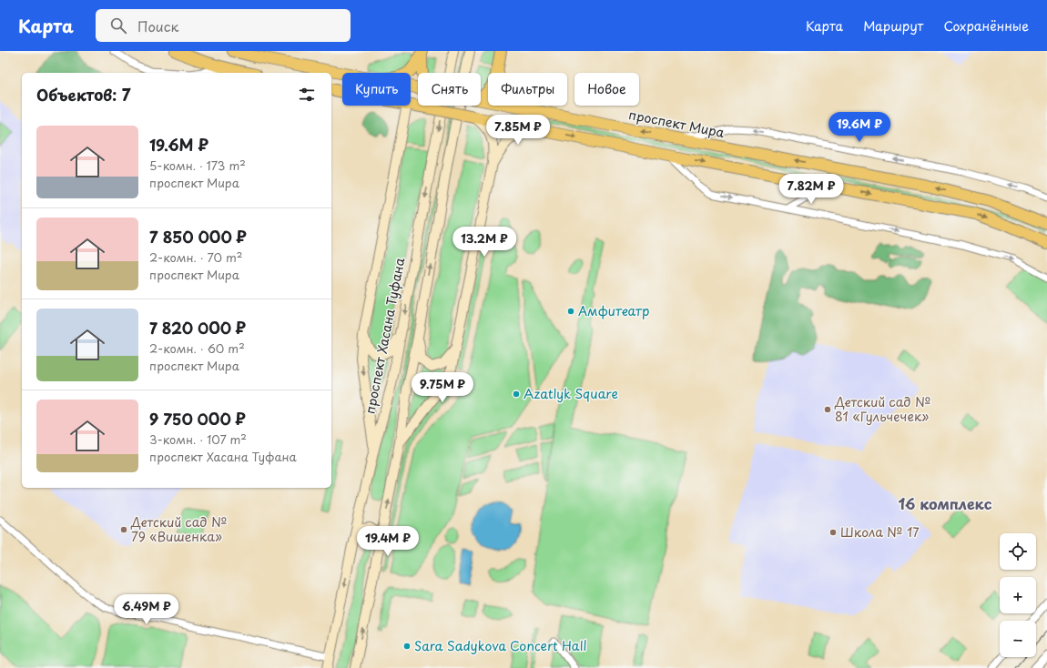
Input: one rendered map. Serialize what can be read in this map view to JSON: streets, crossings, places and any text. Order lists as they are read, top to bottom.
{
  "streets": {
    "main road": ["проспект Мира", "проспект Хасана Туфана"]
  },
  "districts": ["16 комплекс"],
  "places": [
    "Амфитеатр",
    "Azatlyk Square",
    "Детский сад № 81 «Гульчечек»",
    "Детский сад № 79 «Вишенка»",
    "Школа № 17",
    "Sara Sadykova Concert Hall"
  ],
  "page": {
    "header": "Карта",
    "search": "Поиск",
    "nav": ["Карта", "Маршрут", "Сохранённые"],
    "chip": [
      "Купить",
      "Снять",
      "Фильтры",
      "Новое"
    ],
    "heading": "Объектов: 7",
    "price": [
      "19.6M ₽",
      "7.85M ₽",
      "7.82M ₽",
      "13.2M ₽",
      "9.75M ₽",
      "19.4M ₽",
      "6.49M ₽"
    ],
    "list": [
      {
        "name": "19.6M ₽",
        "note": "5-комн. · 173 m² · проспект Мира"
      },
      {
        "name": "7 850 000 ₽",
        "note": "2-комн. · 70 m² · проспект Мира"
      },
      {
        "name": "7 820 000 ₽",
        "note": "2-комн. · 60 m² · проспект Мира"
      },
      {
        "name": "9 750 000 ₽",
        "note": "3-комн. · 107 m² · проспект Хасана Туфана"
      }
    ],
    "map_buttons": ["+", "−"]
  }
}
